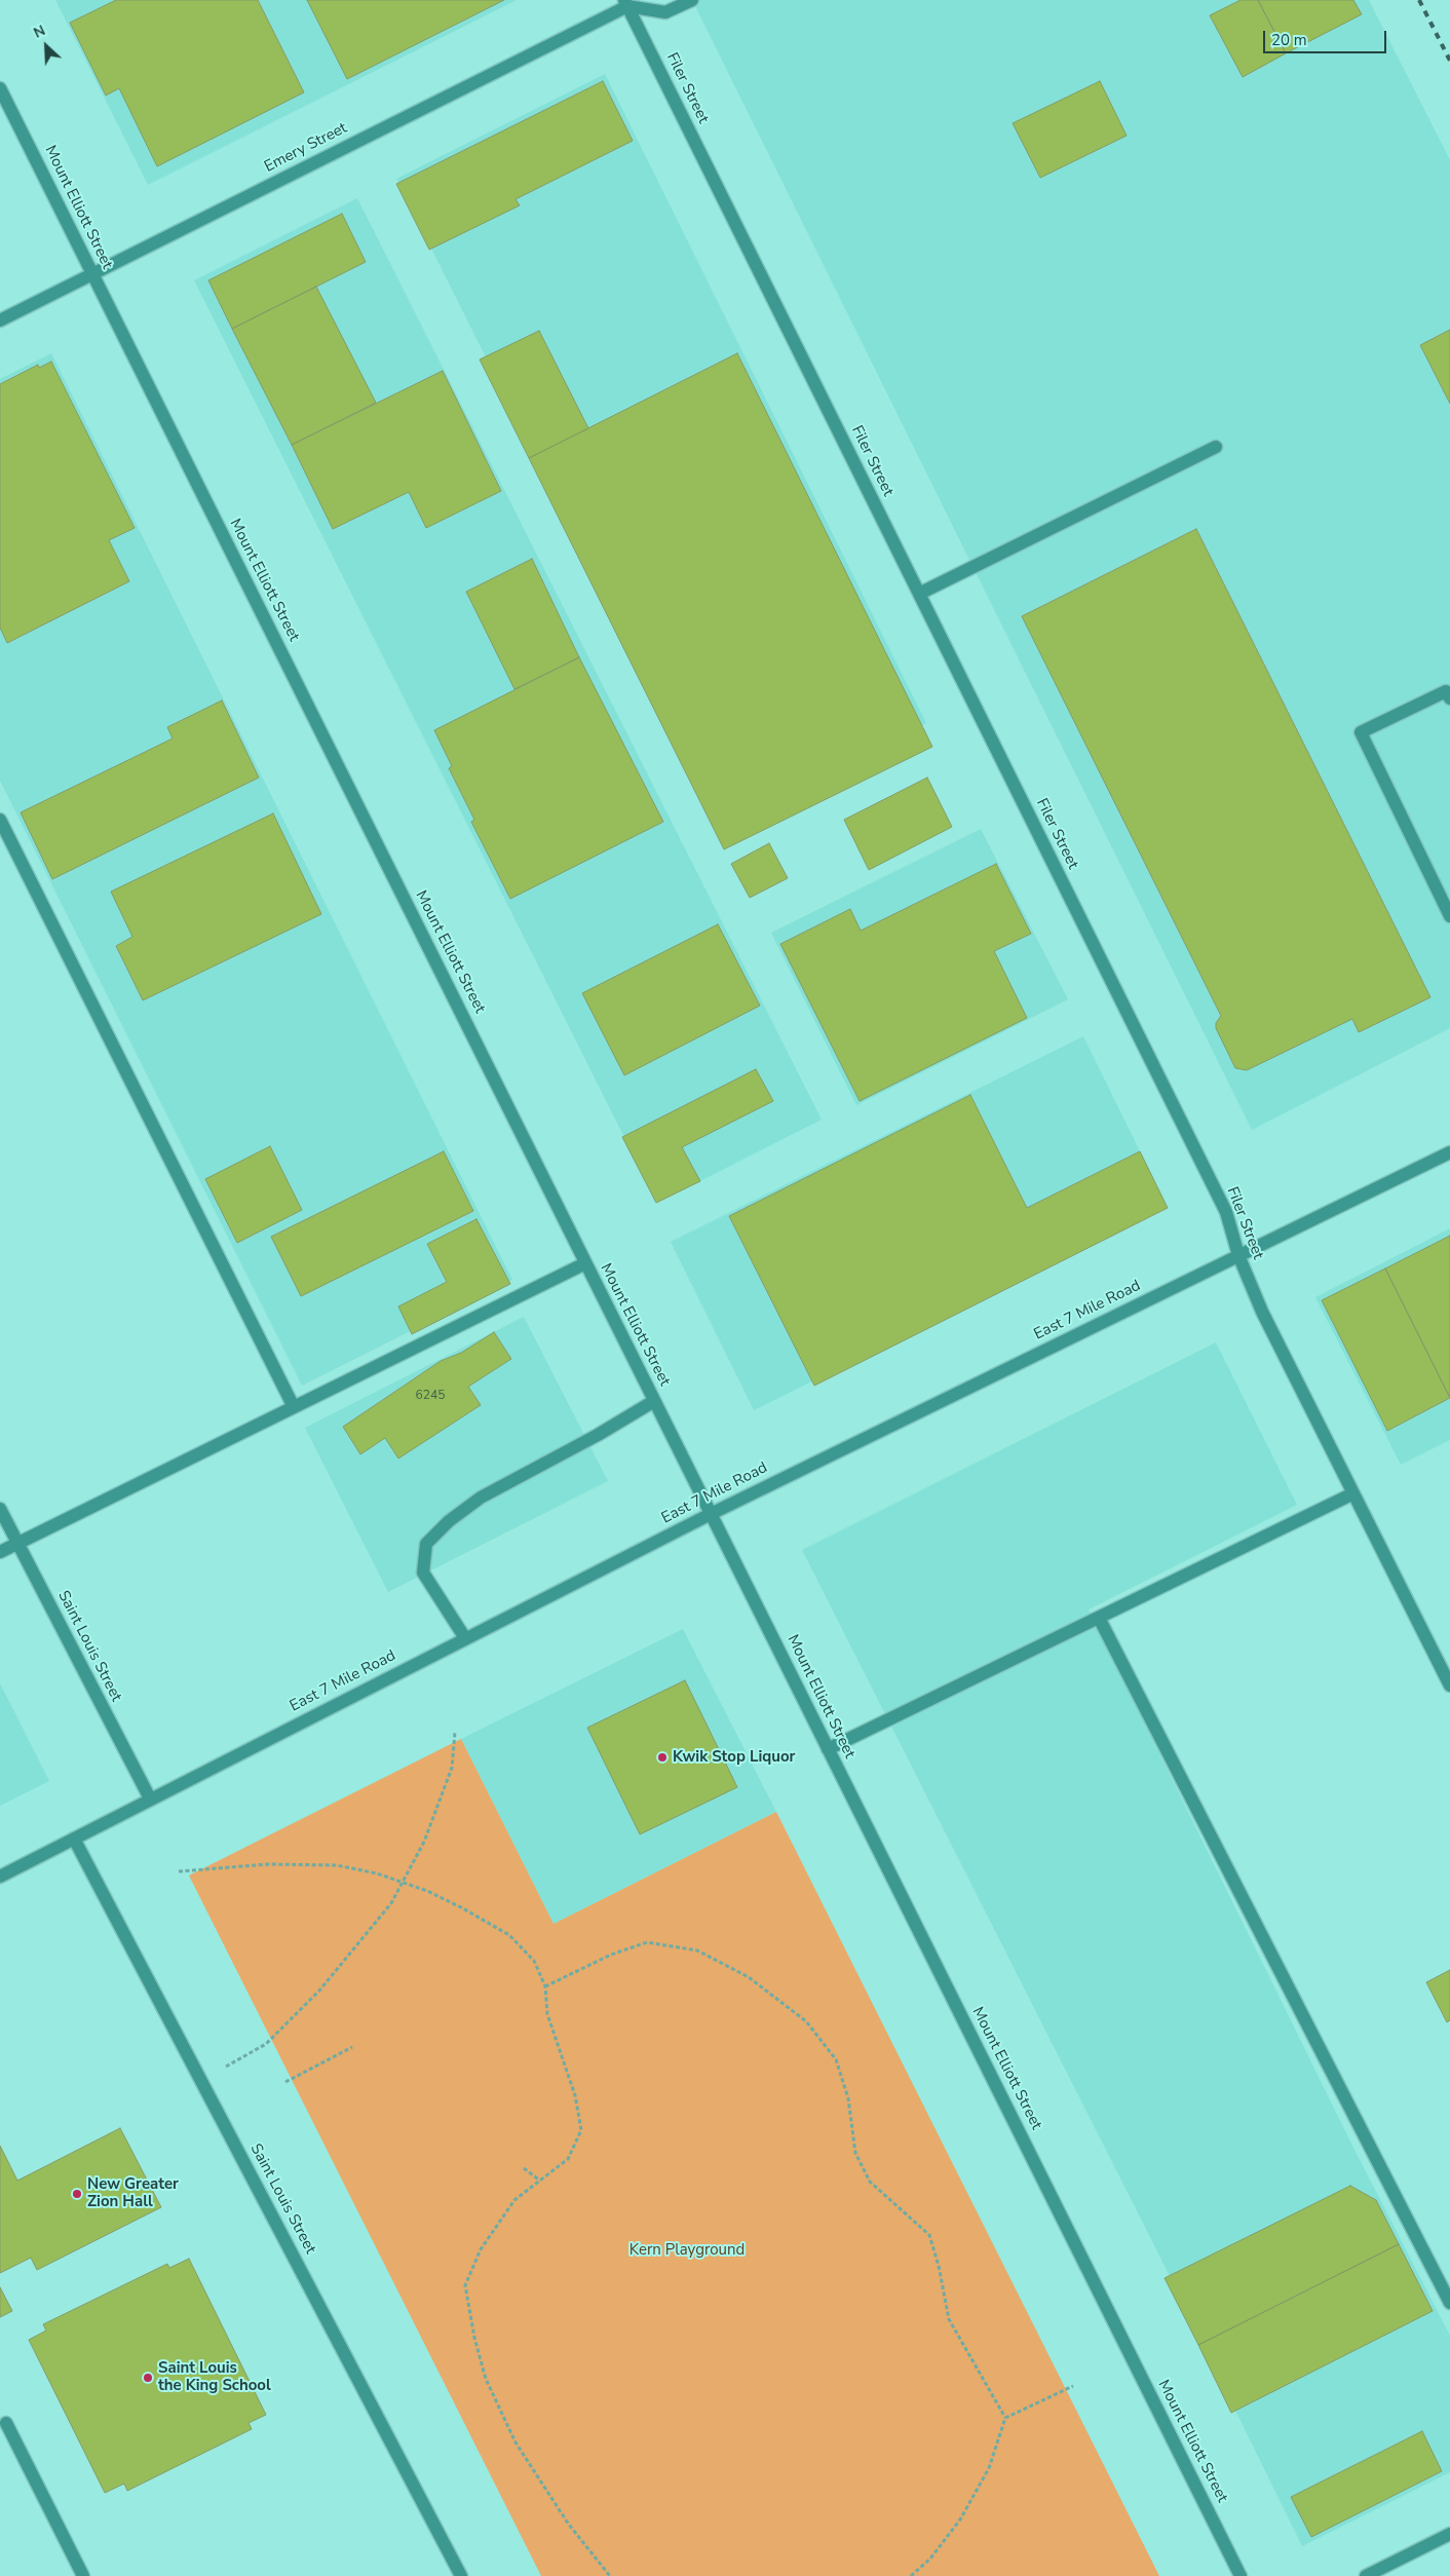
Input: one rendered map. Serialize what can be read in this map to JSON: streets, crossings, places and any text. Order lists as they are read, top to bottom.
{
  "streets": {
    "street": [
      "Filer Street",
      "Emery Street",
      "Mount Elliott Street",
      "East 7 Mile Road",
      "Saint Louis Street"
    ]
  },
  "crossings": [
    ["Filer Street", "Emery Street"],
    ["Filer Street", "East 7 Mile Road"],
    ["Emery Street", "Mount Elliott Street"],
    ["Mount Elliott Street", "East 7 Mile Road"],
    ["East 7 Mile Road", "Saint Louis Street"]
  ],
  "parks": ["Kern Playground"],
  "places": ["Kwik Stop Liquor", "New Greater Zion Hall", "Saint Louis the King School"],
  "house_numbers": ["6245"],
  "scale_bar": "20 m",
  "north": "top left"
}
